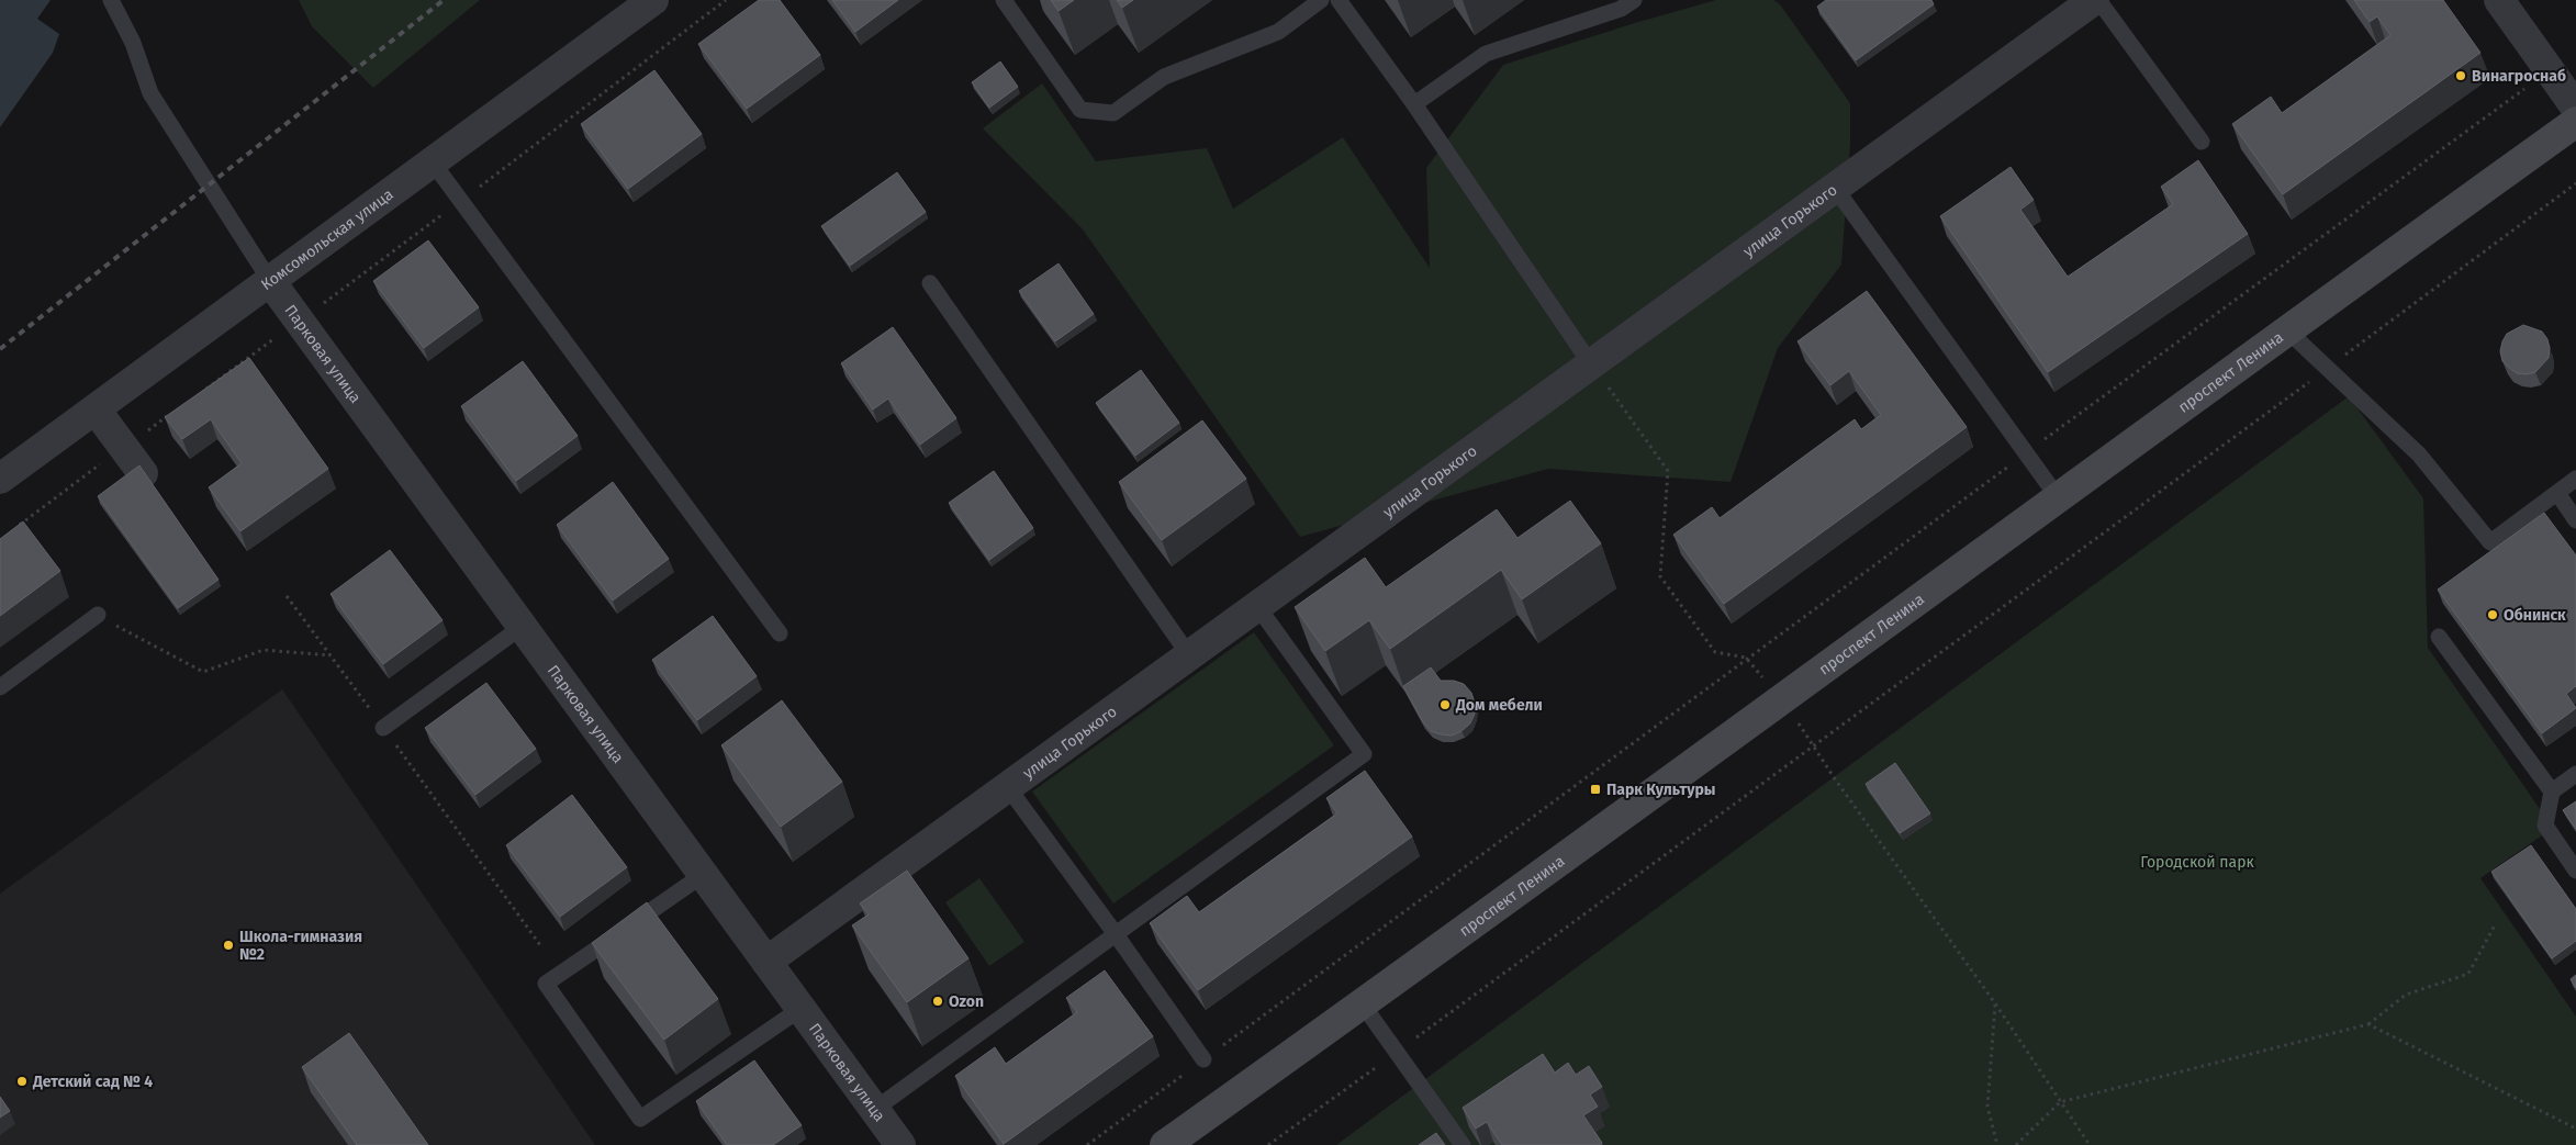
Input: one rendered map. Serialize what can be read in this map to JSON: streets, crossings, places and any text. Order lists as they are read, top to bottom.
{
  "streets": {
    "main road": ["проспект Ленина"],
    "street": ["улица Горького", "Комсомольская улица", "Парковая улица"]
  },
  "crossings": [
    ["улица Горького", "Парковая улица"],
    ["Комсомольская улица", "Парковая улица"]
  ],
  "parks": ["Городской парк"],
  "places": {
    "other": [
      "Винагроснаб",
      "Обнинск",
      "Дом мебели",
      "Школа-гимназия №2",
      "Ozon",
      "Детский сад № 4"
    ],
    "transit": ["Парк Культуры"]
  }
}
